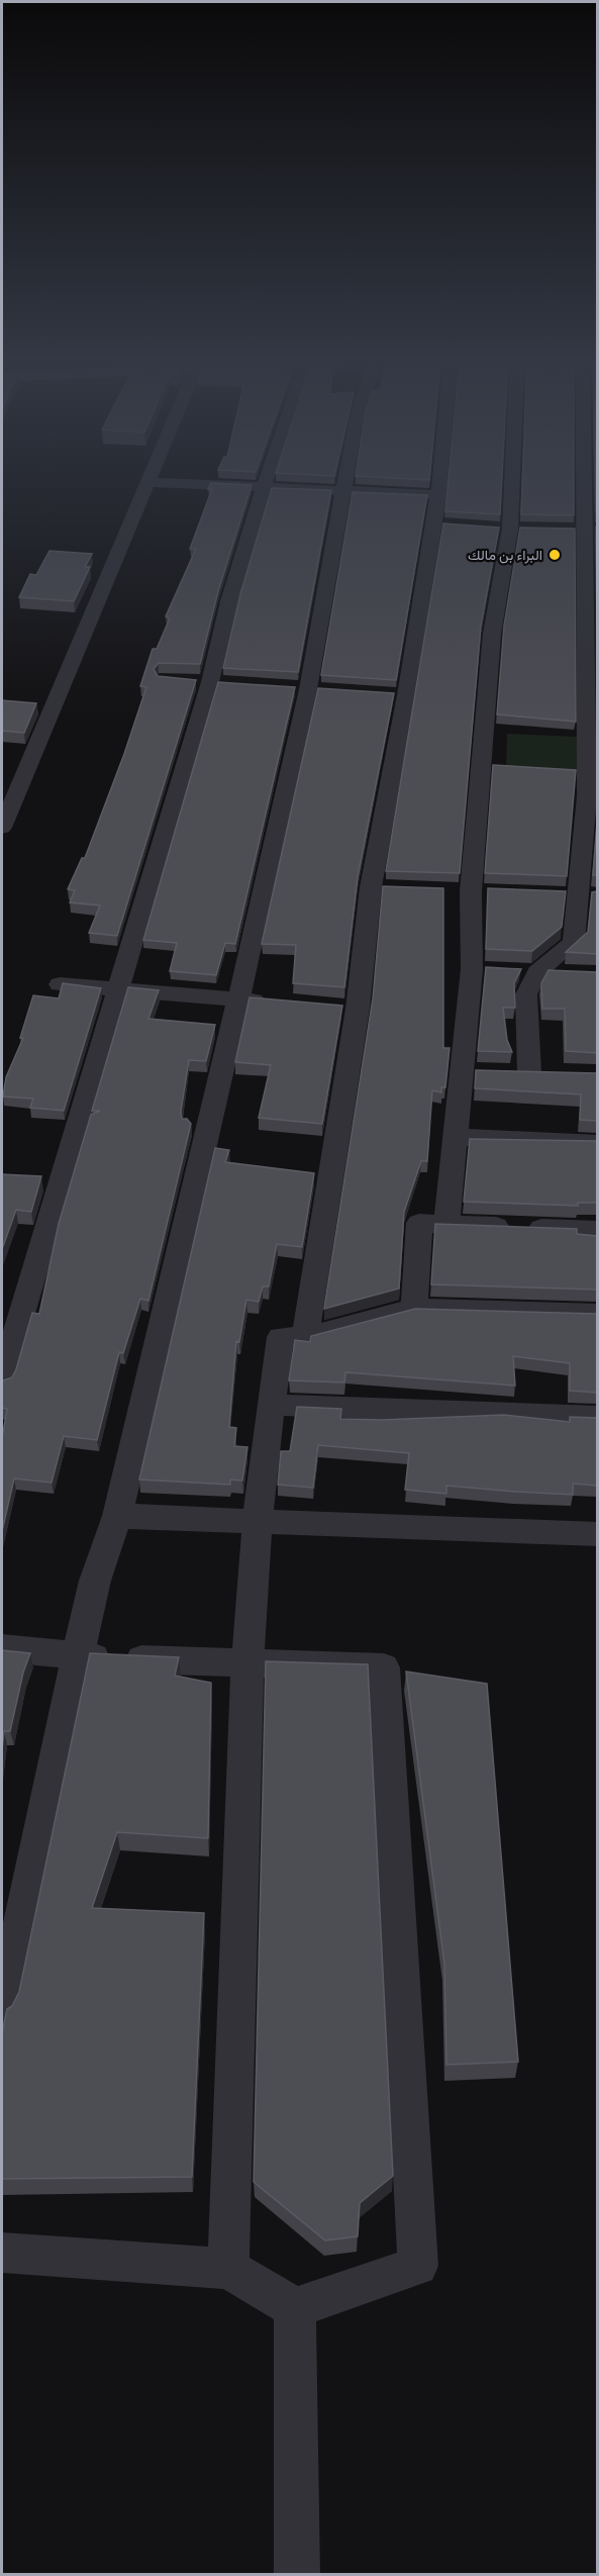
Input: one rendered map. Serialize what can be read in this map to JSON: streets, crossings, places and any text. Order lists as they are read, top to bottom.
{
  "places": ["البراء بن مالك"]
}
